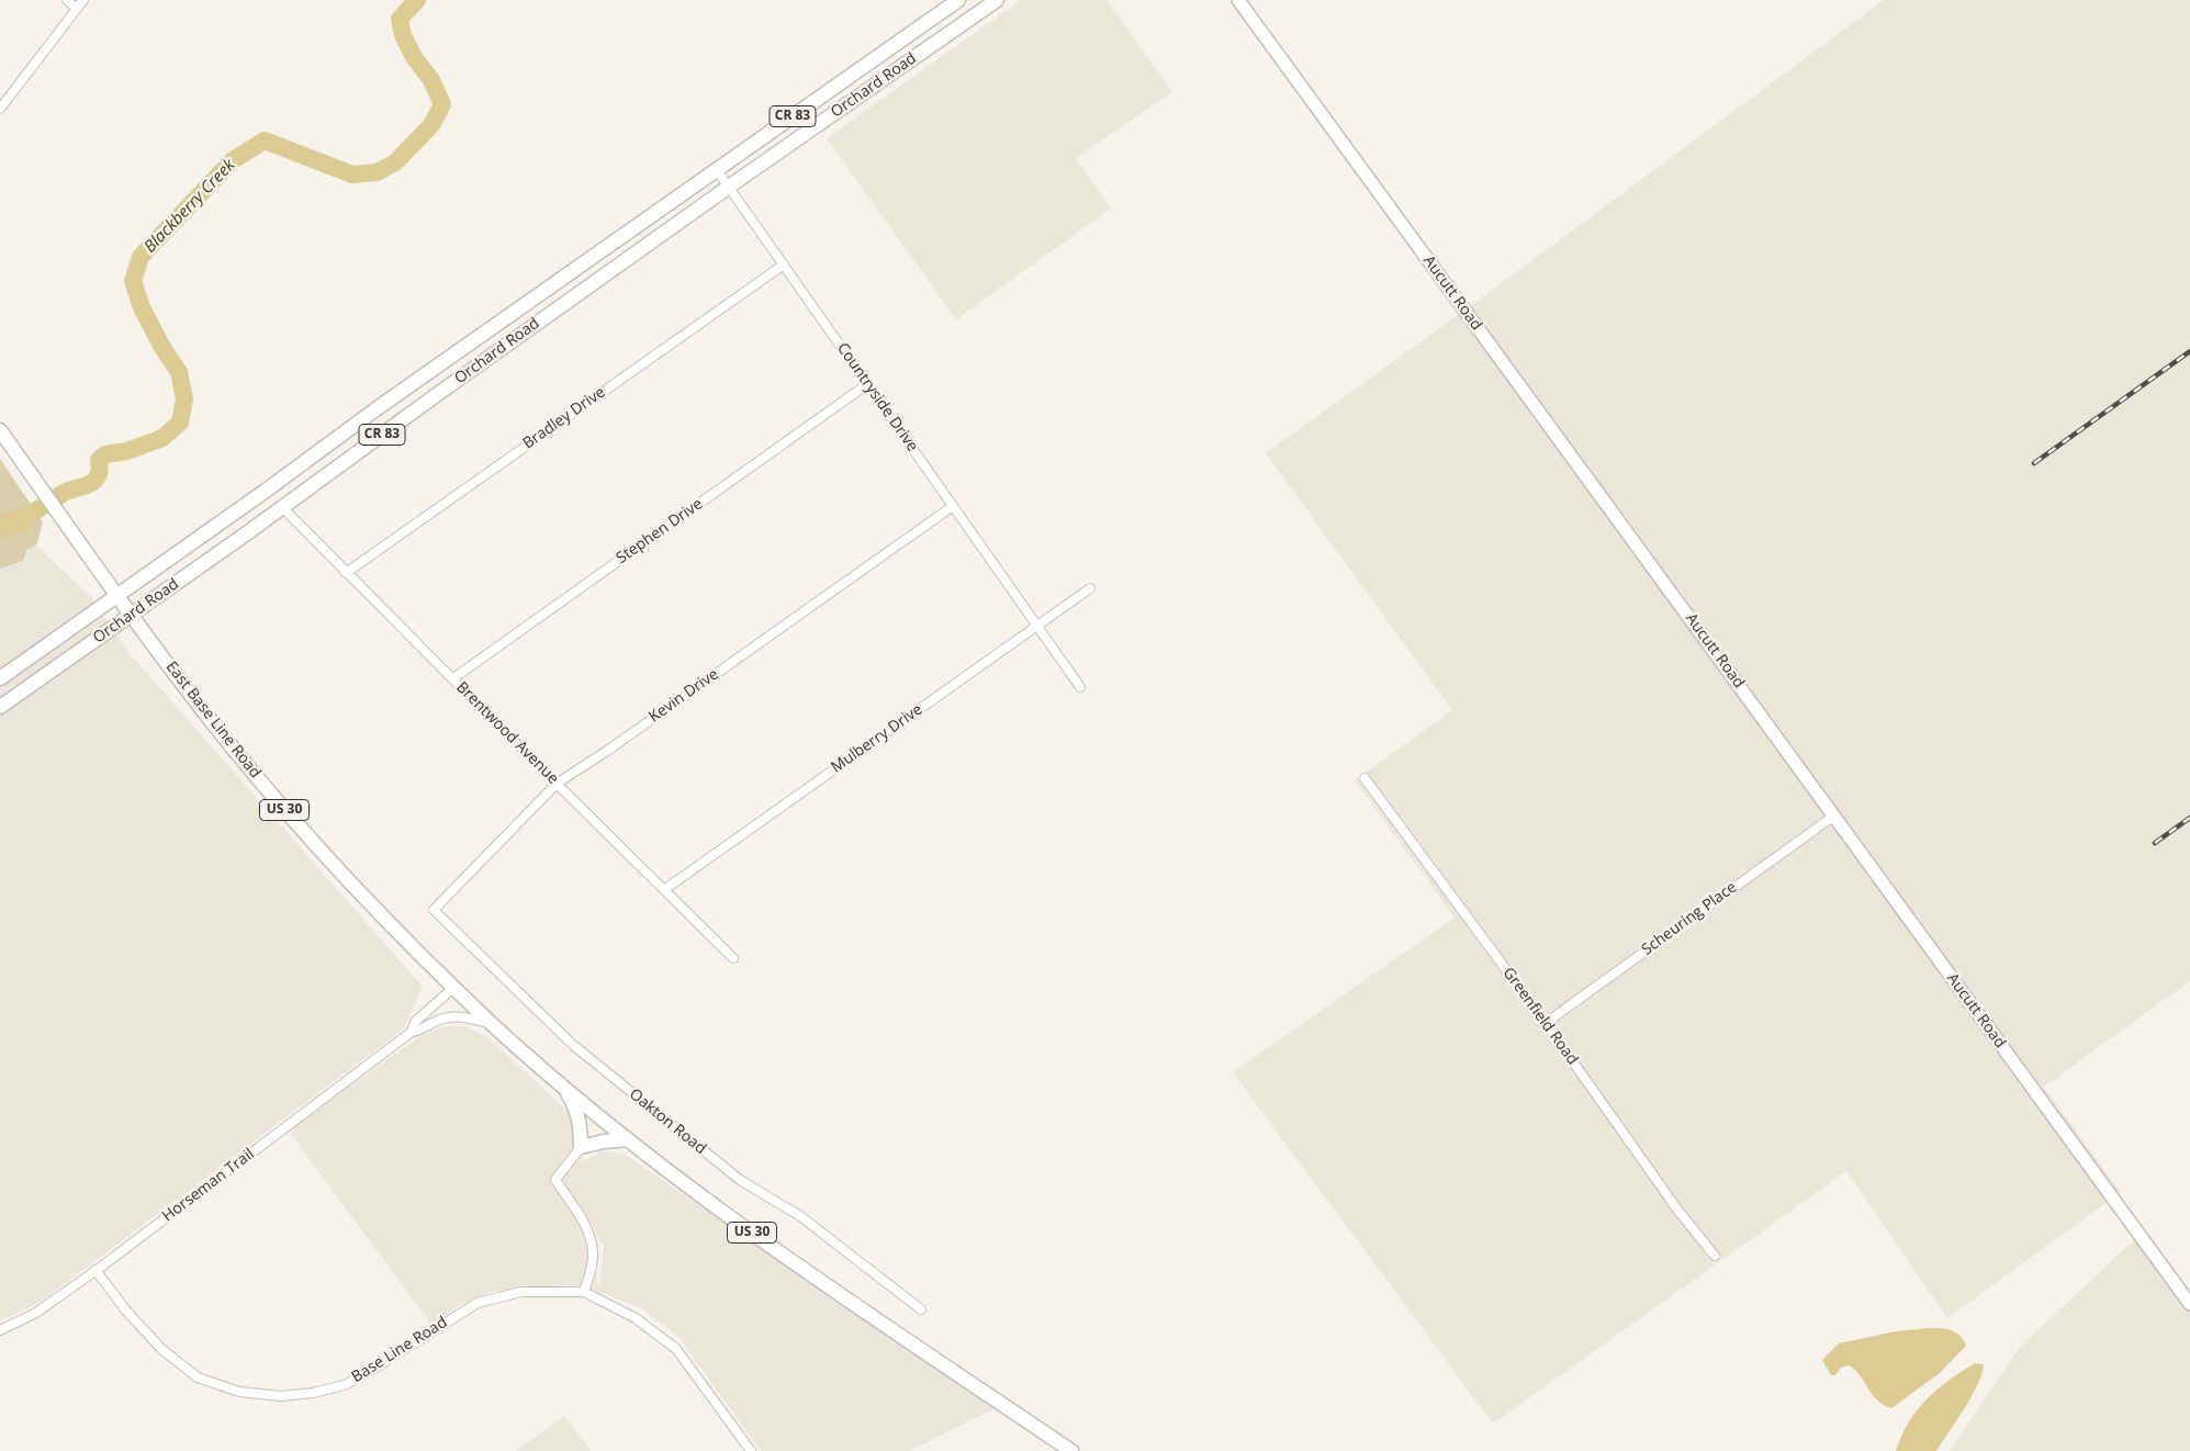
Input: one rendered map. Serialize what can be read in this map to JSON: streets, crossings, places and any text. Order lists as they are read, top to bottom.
{
  "streets": {
    "main road": [
      "Orchard Road",
      "CR 83",
      "East Base Line Road",
      "US 30"
    ],
    "street": [
      "Aucutt Road",
      "Countryside Drive",
      "Bradley Drive",
      "Stephen Drive",
      "Kevin Drive",
      "Brentwood Avenue",
      "Mulberry Drive",
      "Scheuring Place",
      "Greenfield Road",
      "Oakton Road",
      "Horseman Trail",
      "Base Line Road"
    ]
  },
  "crossings": [
    ["Orchard Road", "Countryside Drive"],
    ["Orchard Road", "East Base Line Road"],
    ["Orchard Road", "Brentwood Avenue"],
    ["Aucutt Road", "Scheuring Place"],
    ["Countryside Drive", "Bradley Drive"],
    ["Countryside Drive", "Stephen Drive"],
    ["Countryside Drive", "Kevin Drive"],
    ["Countryside Drive", "Mulberry Drive"],
    ["Bradley Drive", "Brentwood Avenue"],
    ["Stephen Drive", "Brentwood Avenue"],
    ["Kevin Drive", "Brentwood Avenue"],
    ["Kevin Drive", "Oakton Road"],
    ["East Base Line Road", "US 30"],
    ["East Base Line Road", "Horseman Trail"],
    ["Brentwood Avenue", "Mulberry Drive"],
    ["US 30", "Horseman Trail"],
    ["Scheuring Place", "Greenfield Road"],
    ["Horseman Trail", "Base Line Road"]
  ],
  "water": ["Blackberry Creek"]
}
